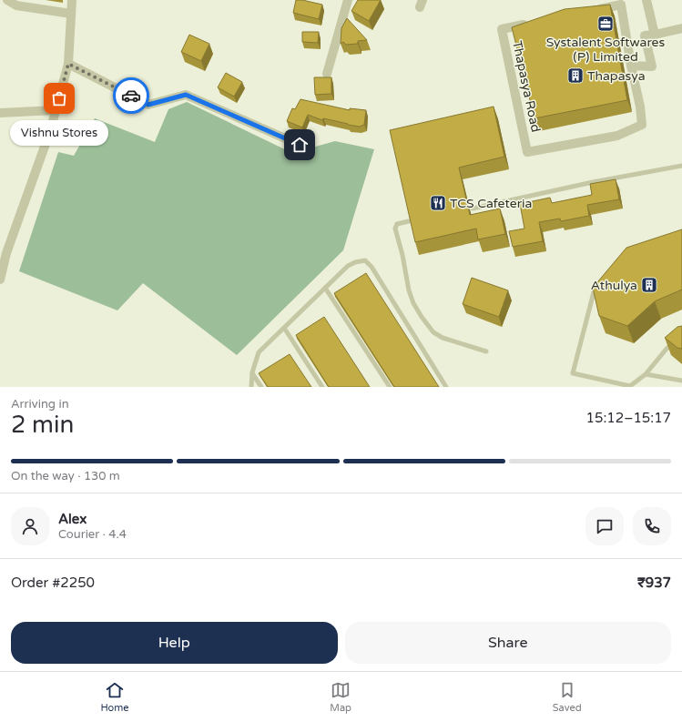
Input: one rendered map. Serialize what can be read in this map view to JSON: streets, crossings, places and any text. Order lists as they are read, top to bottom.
{
  "streets": {
    "street": ["Thapasya Road"]
  },
  "places": {
    "office": ["Systalent Softwares (P) Limited"],
    "building": ["Thapasya", "Athulya"],
    "other": ["Vishnu Stores"],
    "restaurant": ["TCS Cafeteria"]
  },
  "page": {
    "bubble": "Vishnu Stores",
    "heading": ["2 min", "Arriving in", "15:12–15:17"],
    "panel": [
      "Alex",
      "Courier · 4.4",
      "Order #2250",
      "₹937"
    ],
    "bar": "On the way · 130 m",
    "buttons": ["Help", "Share"],
    "tabs": ["Home", "Map", "Saved"]
  }
}
